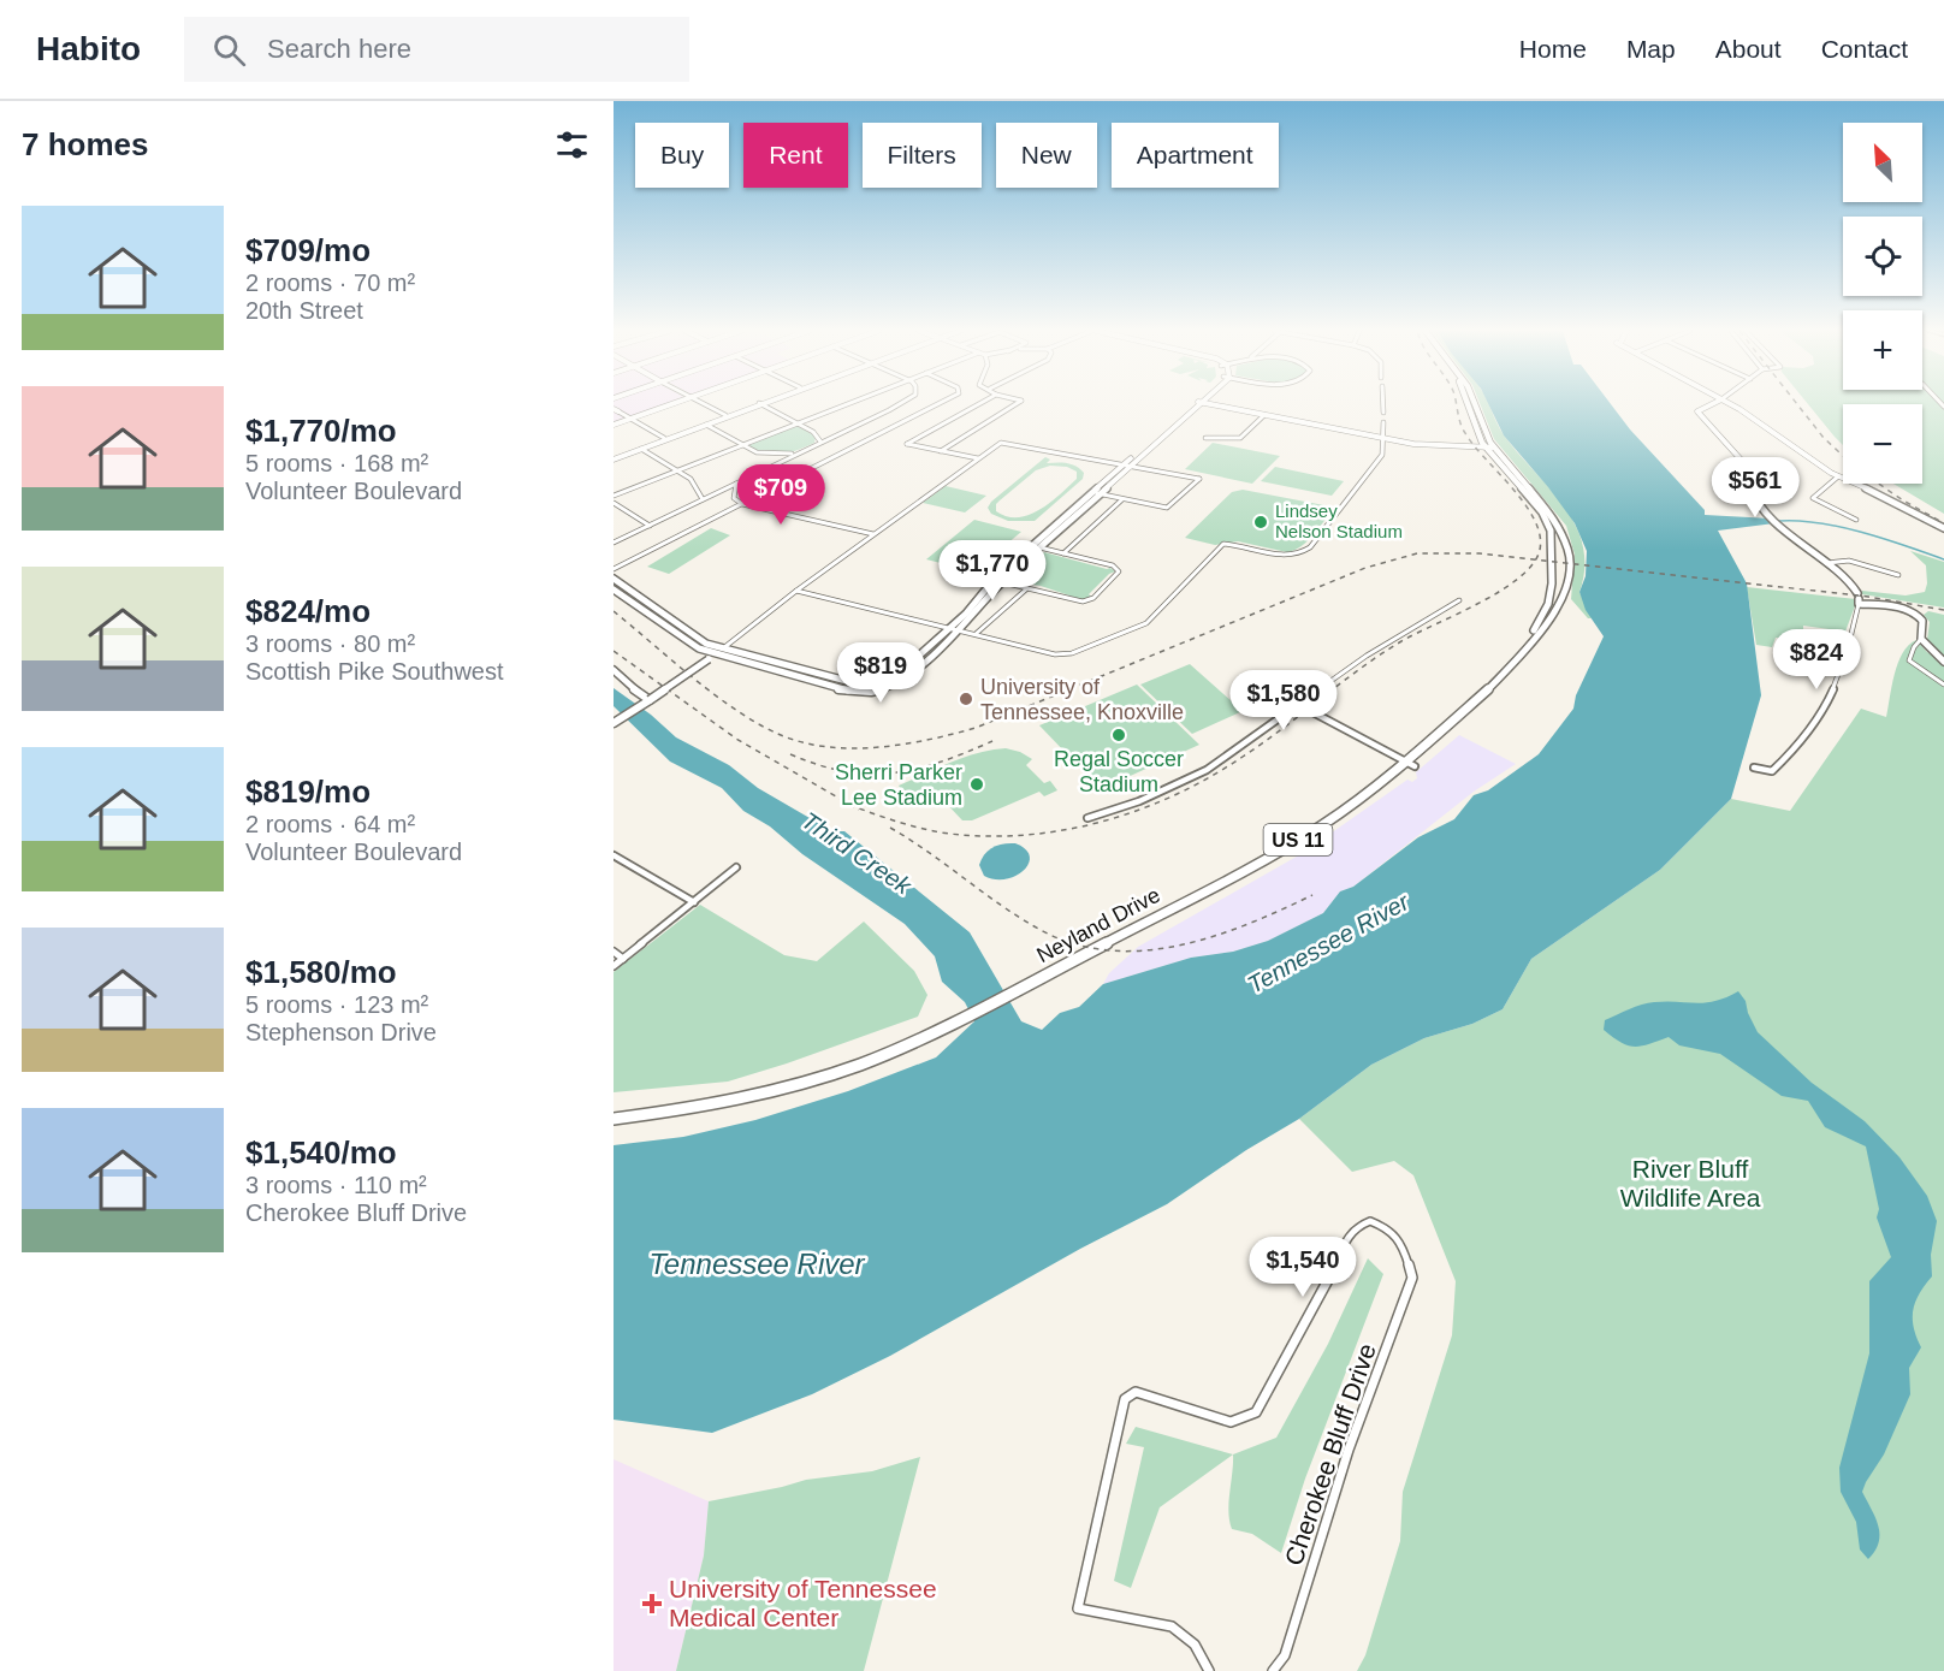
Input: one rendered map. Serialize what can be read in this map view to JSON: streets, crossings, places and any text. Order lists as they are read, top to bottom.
{
  "streets": {
    "main road": ["US 11", "Neyland Drive"],
    "street": ["Cherokee Bluff Drive"]
  },
  "water": ["Third Creek", "Tennessee River"],
  "parks": ["River Bluff Wildlife Area"],
  "places": {
    "other": [
      "Lindsey Nelson Stadium",
      "University of Tennessee, Knoxville",
      "Regal Soccer Stadium",
      "Sherri Parker Lee Stadium"
    ],
    "health": ["University of Tennessee Medical Center"]
  },
  "north": "top left",
  "page": {
    "header": "Habito",
    "search": "Search here",
    "nav": [
      "Home",
      "Map",
      "About",
      "Contact"
    ],
    "heading": "7 homes",
    "map_buttons": ["+", "−"],
    "chip": [
      "Buy",
      "Rent",
      "Filters",
      "New",
      "Apartment"
    ],
    "list": [
      {
        "name": "$709/mo",
        "note": "2 rooms · 70 m² · 20th Street"
      },
      {
        "name": "$1,770/mo",
        "note": "5 rooms · 168 m² · Volunteer Boulevard"
      },
      {
        "name": "$824/mo",
        "note": "3 rooms · 80 m² · Scottish Pike Southwest"
      },
      {
        "name": "$819/mo",
        "note": "2 rooms · 64 m² · Volunteer Boulevard"
      },
      {
        "name": "$1,580/mo",
        "note": "5 rooms · 123 m² · Stephenson Drive"
      },
      {
        "name": "$1,540/mo",
        "note": "3 rooms · 110 m² · Cherokee Bluff Drive"
      }
    ],
    "price": [
      "$561",
      "$709",
      "$1,770",
      "$824",
      "$819",
      "$1,580",
      "$1,540"
    ]
  }
}
